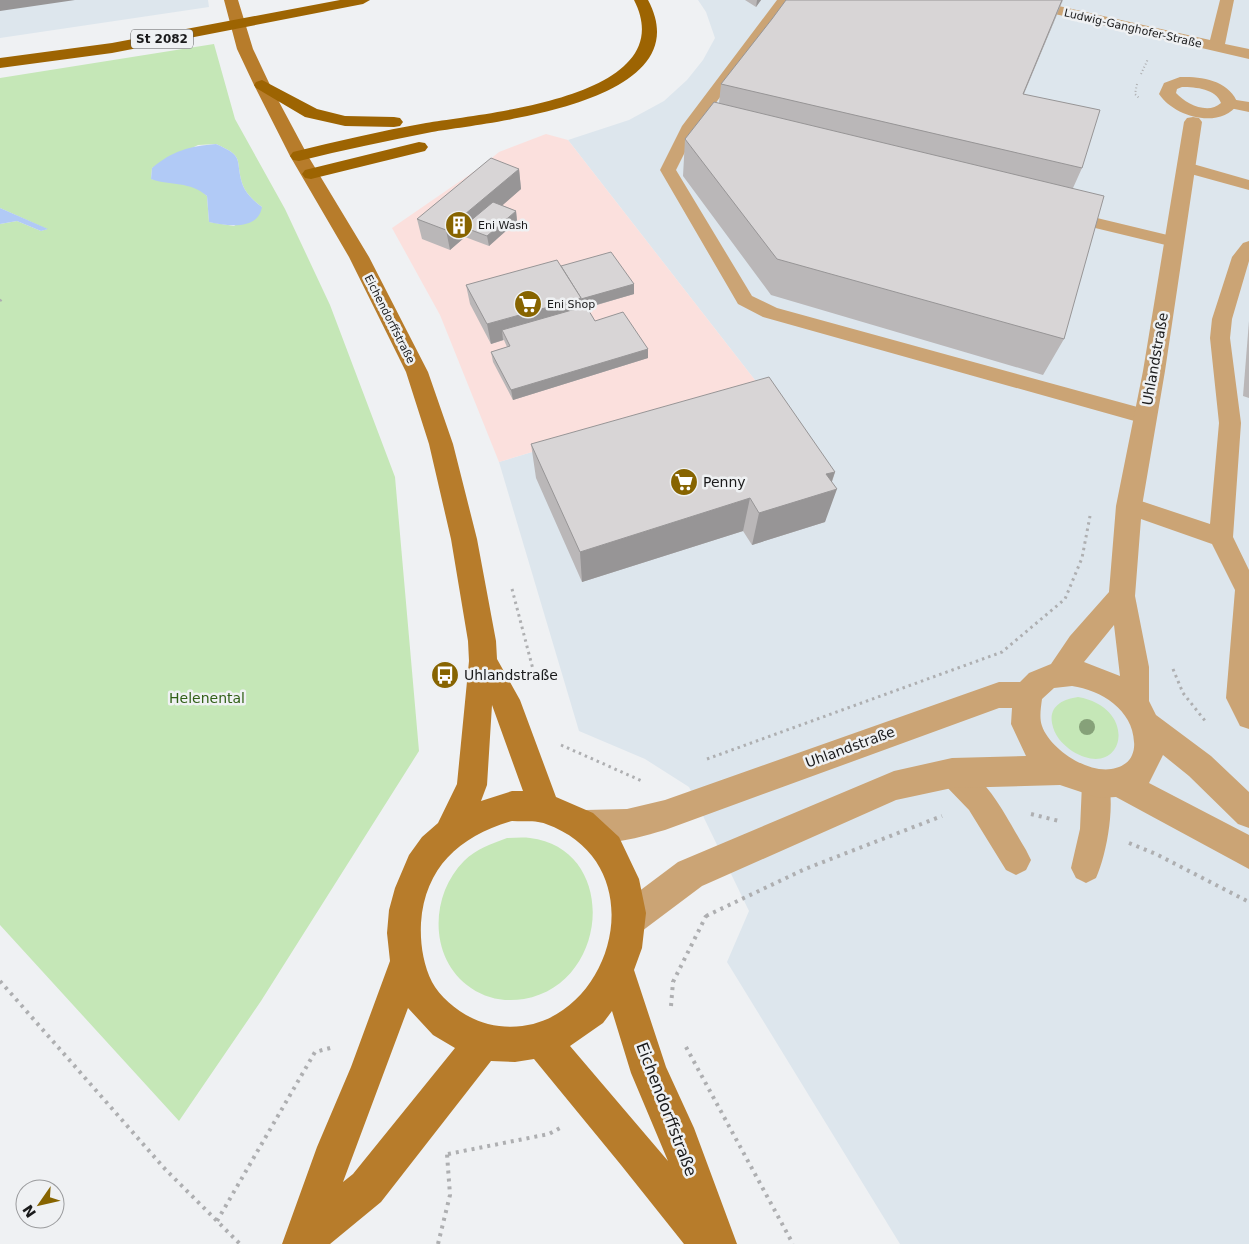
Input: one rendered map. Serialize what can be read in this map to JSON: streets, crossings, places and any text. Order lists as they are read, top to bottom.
{
  "streets": {
    "main road": ["St 2082"],
    "street": ["Ludwig-Ganghofer-Straße", "Eichendorffstraße", "Uhlandstraße"]
  },
  "crossings": [
    ["Eichendorffstraße", "Uhlandstraße"]
  ],
  "parks": ["Helenental"],
  "places": {
    "building": ["Eni Wash"],
    "supermarket": ["Eni Shop", "Penny"],
    "bus stop": ["Uhlandstraße"]
  },
  "north": "bottom left"
}
